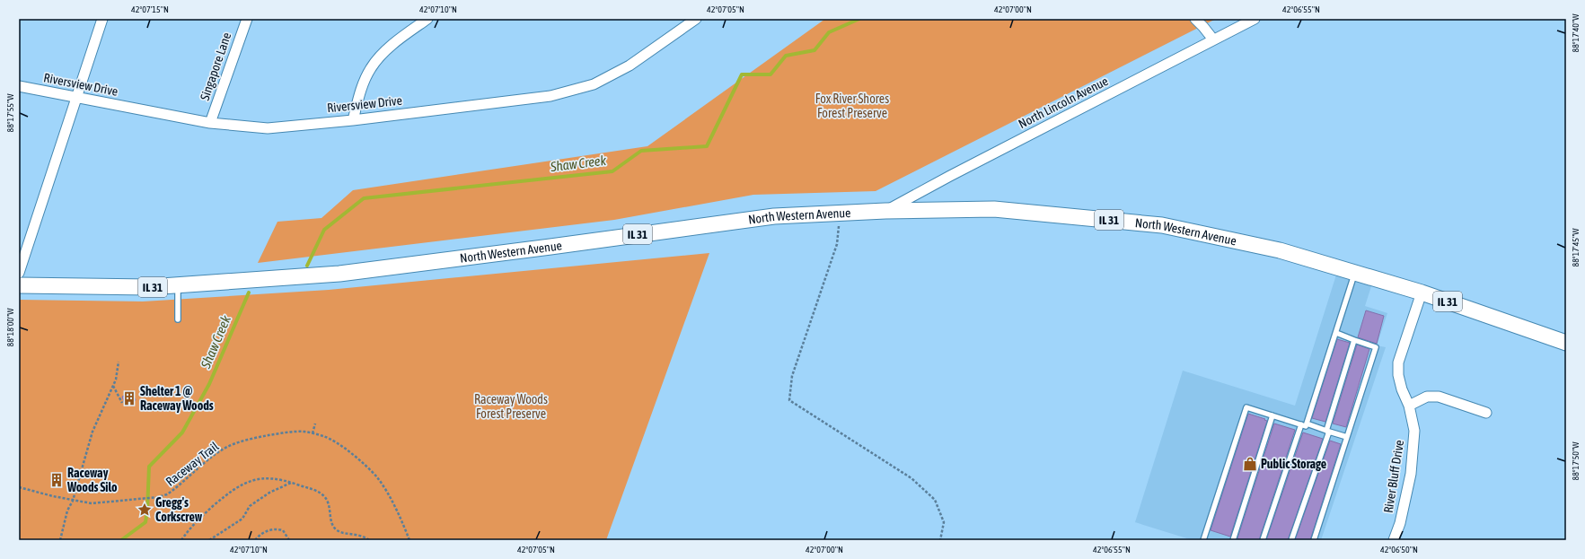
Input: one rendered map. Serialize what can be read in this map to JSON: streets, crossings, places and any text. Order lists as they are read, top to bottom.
{
  "streets": {
    "main road": ["North Western Avenue", "IL 31"],
    "street": [
      "Singapore Lane",
      "Riversview Drive",
      "North Lincoln Avenue",
      "River Bluff Drive"
    ],
    "path": ["Raceway Trail"]
  },
  "crossings": [
    ["Singapore Lane", "Riversview Drive"],
    ["North Lincoln Avenue", "North Western Avenue"],
    ["North Western Avenue", "River Bluff Drive"]
  ],
  "water": ["Shaw Creek"],
  "parks": ["Fox River Shores Forest Preserve", "Raceway Woods Forest Preserve"],
  "places": {
    "building": ["Shelter 1 @ Raceway Woods", "Raceway Woods Silo"],
    "shop": ["Public Storage"],
    "place": ["Gregg's Corkscrew"]
  },
  "coordinates": [
    "42°07'15\"N",
    "42°07'10\"N",
    "42°07'05\"N",
    "42°07'00\"N",
    "42°06'55\"N",
    "88°17'40\"W",
    "88°17'55\"W",
    "88°17'45\"W",
    "88°18'00\"W",
    "88°17'50\"W",
    "42°06'50\"N"
  ]
}
